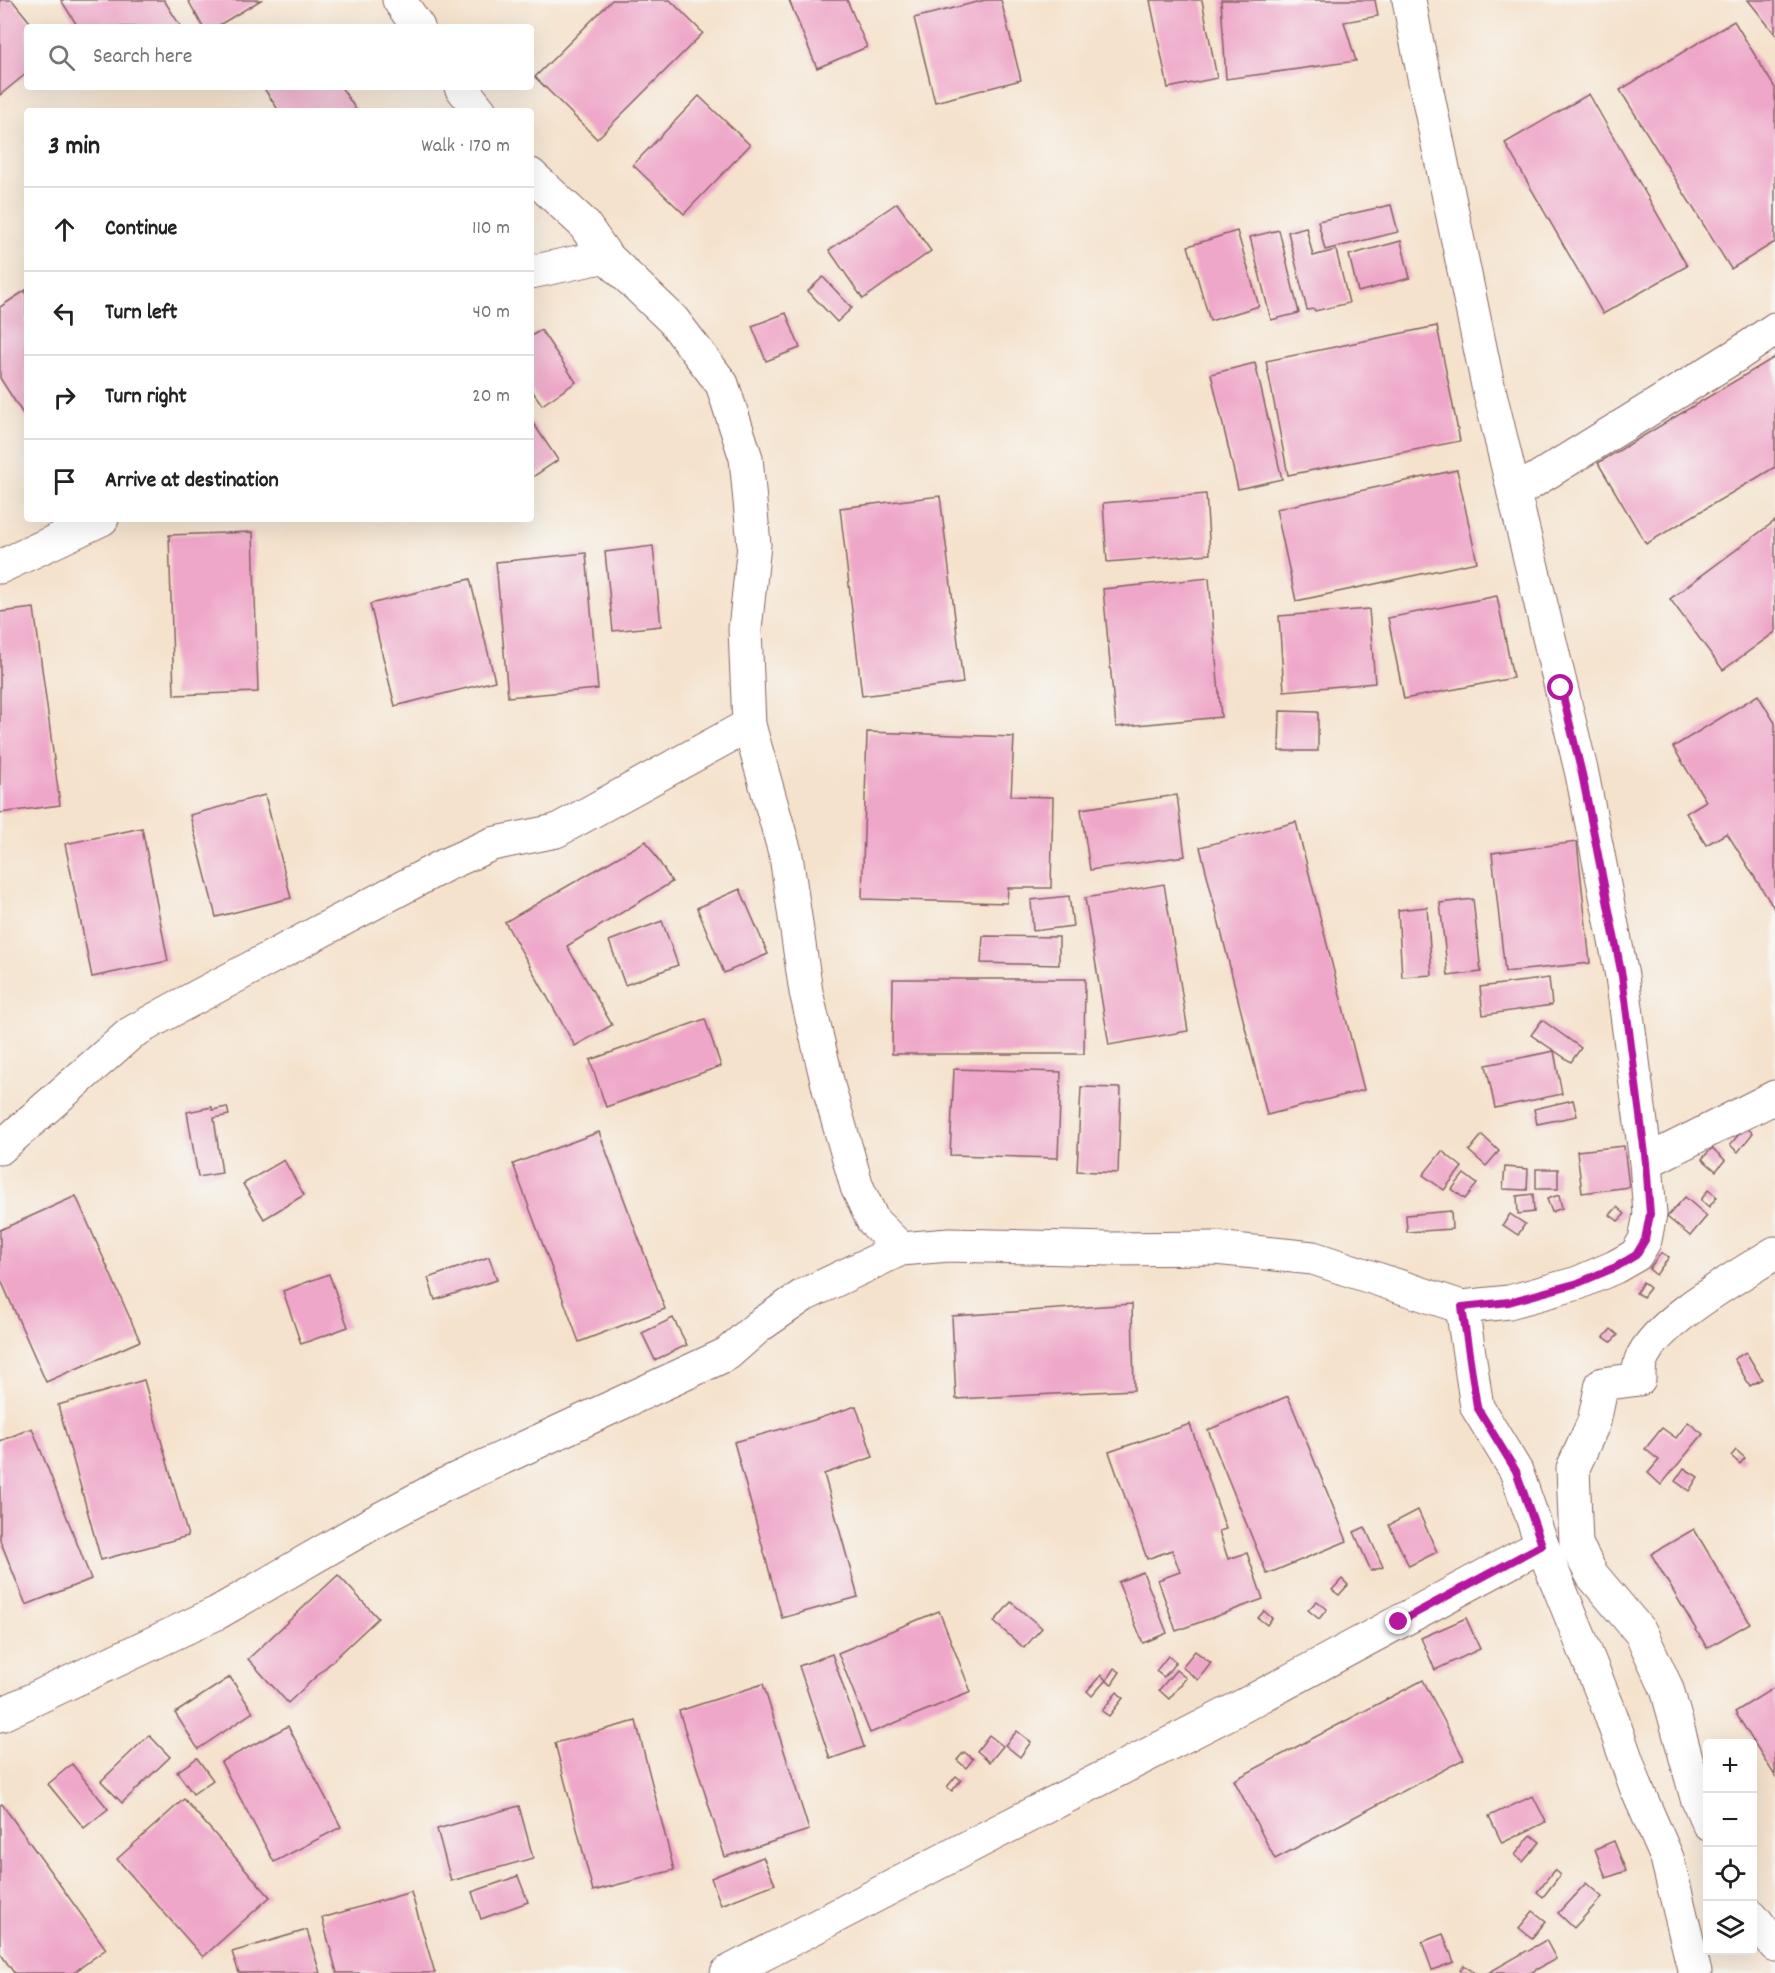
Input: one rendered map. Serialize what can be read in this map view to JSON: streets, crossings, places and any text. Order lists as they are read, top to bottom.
{
  "page": {
    "search": "Search here",
    "heading": ["3 min", "Walk · 170 m"],
    "list": [
      ["Continue", "110 m"],
      ["Turn left", "40 m"],
      ["Turn right", "20 m"],
      "Arrive at destination"
    ],
    "map_buttons": ["+", "−"]
  }
}
